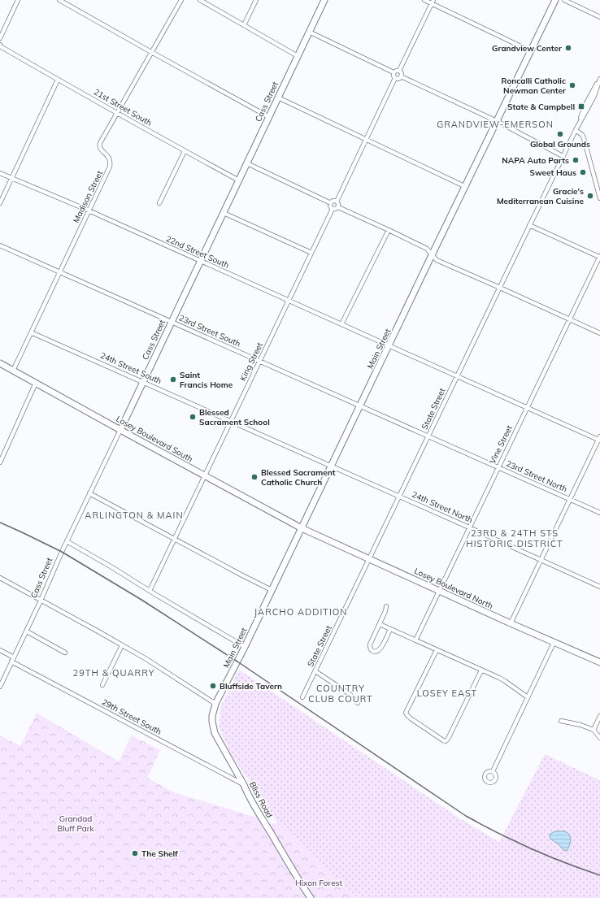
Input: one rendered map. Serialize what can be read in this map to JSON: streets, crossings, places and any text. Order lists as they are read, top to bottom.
{
  "streets": {
    "street": [
      "Cass Street",
      "21st Street South",
      "Madison Street",
      "22nd Street South",
      "23rd Street South",
      "Main Street",
      "King Street",
      "24th Street South",
      "State Street",
      "Losey Boulevard South",
      "Vine Street",
      "23rd Street North",
      "24th Street North",
      "Losey Boulevard North",
      "29th Street South",
      "Bliss Road"
    ]
  },
  "crossings": [
    ["Cass Street", "21st Street South"],
    ["Cass Street", "22nd Street South"],
    ["Cass Street", "23rd Street South"],
    ["Cass Street", "24th Street South"],
    ["Cass Street", "Losey Boulevard South"],
    ["Cass Street", "29th Street South"],
    ["21st Street South", "Madison Street"],
    ["Madison Street", "22nd Street South"],
    ["Madison Street", "23rd Street South"],
    ["Madison Street", "24th Street South"],
    ["Madison Street", "Losey Boulevard South"],
    ["22nd Street South", "Main Street"],
    ["22nd Street South", "King Street"],
    ["22nd Street South", "State Street"],
    ["22nd Street South", "Vine Street"],
    ["23rd Street South", "Main Street"],
    ["23rd Street South", "King Street"],
    ["23rd Street South", "23rd Street North"],
    ["Main Street", "24th Street South"],
    ["Main Street", "Losey Boulevard South"],
    ["Main Street", "23rd Street North"],
    ["Main Street", "24th Street North"],
    ["Main Street", "Losey Boulevard North"],
    ["Main Street", "Bliss Road"],
    ["King Street", "24th Street South"],
    ["King Street", "Losey Boulevard South"],
    ["24th Street South", "24th Street North"],
    ["State Street", "23rd Street North"],
    ["State Street", "24th Street North"],
    ["State Street", "Losey Boulevard North"],
    ["Losey Boulevard South", "Losey Boulevard North"],
    ["Vine Street", "23rd Street North"],
    ["Vine Street", "24th Street North"],
    ["Vine Street", "Losey Boulevard North"],
    ["29th Street South", "Bliss Road"]
  ],
  "districts": [
    "GRANDVIEW-EMERSON",
    "ARLINGTON & MAIN",
    "23RD & 24TH STS HISTORIC DISTRICT",
    "JARCHO ADDITION",
    "29TH & QUARRY",
    "COUNTRY CLUB COURT",
    "LOSEY EAST"
  ],
  "parks": ["Grandad Bluff Park", "Hixon Forest"],
  "places": {
    "other": [
      "Grandview Center",
      "Roncalli Catholic Newman Center",
      "Global Grounds",
      "NAPA Auto Parts",
      "Sweet Haus",
      "Gracie's Mediterranean Cuisine",
      "Saint Francis Home",
      "Blessed Sacrament School",
      "Blessed Sacrament Catholic Church",
      "Bluffside Tavern",
      "The Shelf"
    ],
    "transit": ["State & Campbell"]
  }
}
